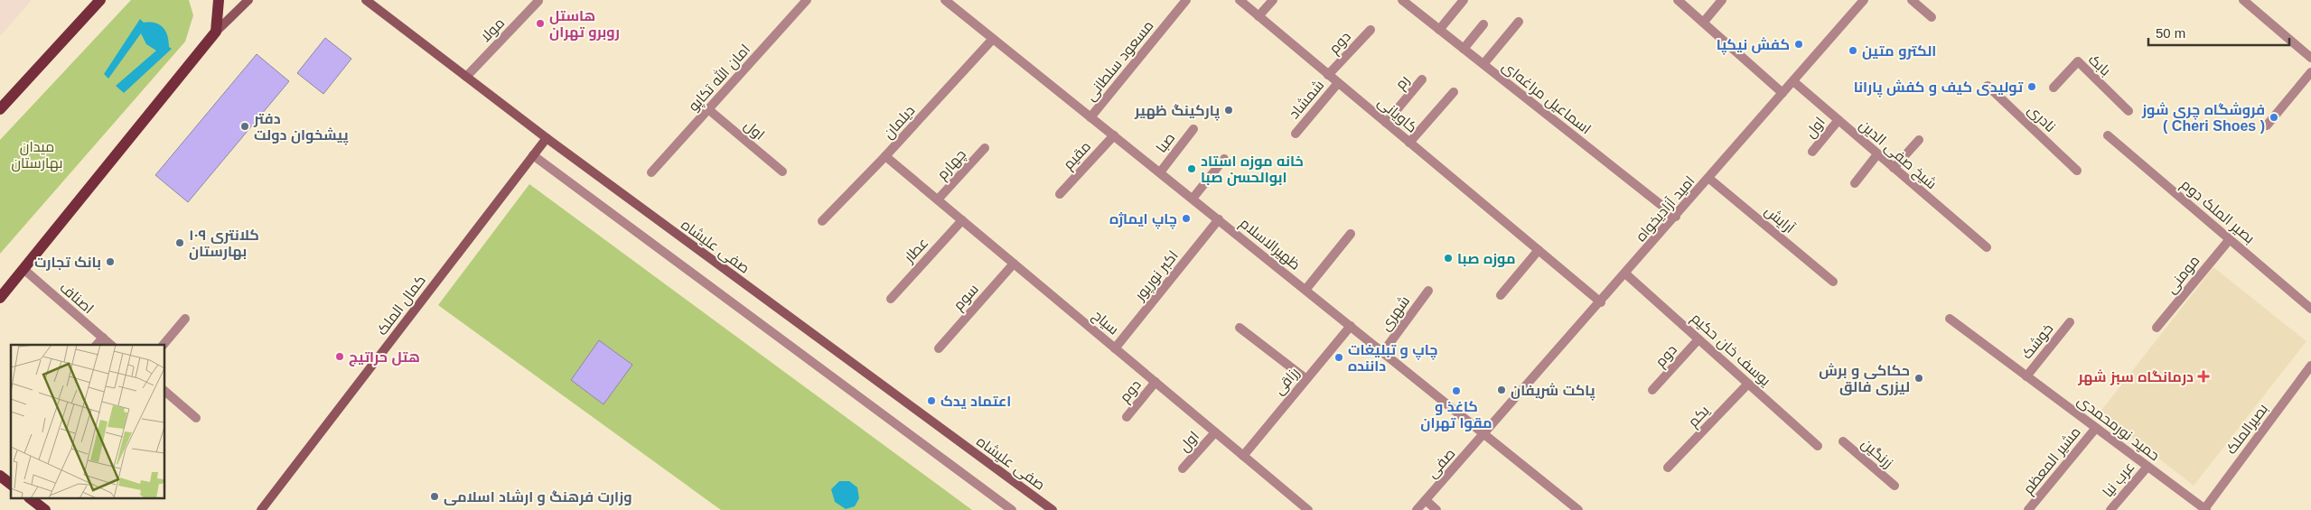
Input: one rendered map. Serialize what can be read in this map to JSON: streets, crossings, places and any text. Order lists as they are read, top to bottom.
{
  "streets": {
    "main road": ["صفی علیشاه", "کمال الملک"],
    "street": [
      "مولا",
      "دوم",
      "مسعود سلطانی",
      "بابک",
      "امان الله تکاپو",
      "رم",
      "اسماعیل مراغه‌ای",
      "شمشاد",
      "کاویانی",
      "نادری",
      "دیلمان",
      "اول",
      "صبا",
      "شیخ صفی الدین",
      "مقیم",
      "چهارم",
      "امید آزادیخواه",
      "بصیر الملک دوم",
      "آرایش",
      "ظهیرالاسلام",
      "عطار",
      "مومنی",
      "اکبر نورپور",
      "سوم",
      "اصناف",
      "شهری",
      "سیاح",
      "خوشک",
      "یوسف خان حکیم",
      "رزاقی",
      "یکم",
      "حمید نورمحمدی",
      "بصیرالملک",
      "زرنگین",
      "مشیر المعظم",
      "صفی",
      "عرب نیا"
    ]
  },
  "crossings": [
    ["مولا", "صفی علیشاه"],
    ["دوم", "کاویانی"],
    ["دوم", "سیاح"],
    ["دوم", "یوسف خان حکیم"],
    ["مسعود سلطانی", "ظهیرالاسلام"],
    ["امان الله تکاپو", "اول"],
    ["رم", "کاویانی"],
    ["اسماعیل مراغه‌ای", "امید آزادیخواه"],
    ["شمشاد", "کاویانی"],
    ["کاویانی", "امید آزادیخواه"],
    ["دیلمان", "ظهیرالاسلام"],
    ["دیلمان", "سیاح"],
    ["اول", "شیخ صفی الدین"],
    ["اول", "سیاح"],
    ["صبا", "ظهیرالاسلام"],
    ["شیخ صفی الدین", "امید آزادیخواه"],
    ["مقیم", "ظهیرالاسلام"],
    ["چهارم", "سیاح"],
    ["امید آزادیخواه", "آرایش"],
    ["امید آزادیخواه", "ظهیرالاسلام"],
    ["امید آزادیخواه", "یوسف خان حکیم"],
    ["امید آزادیخواه", "صفی"],
    ["بصیر الملک دوم", "مومنی"],
    ["ظهیرالاسلام", "اکبر نورپور"],
    ["ظهیرالاسلام", "شهری"],
    ["ظهیرالاسلام", "رزاقی"],
    ["ظهیرالاسلام", "صفی"],
    ["صفی علیشاه", "کمال الملک"],
    ["عطار", "سیاح"],
    ["اکبر نورپور", "سیاح"],
    ["سوم", "سیاح"],
    ["سیاح", "رزاقی"],
    ["خوشک", "حمید نورمحمدی"],
    ["یوسف خان حکیم", "یکم"],
    ["حمید نورمحمدی", "بصیرالملک"],
    ["حمید نورمحمدی", "مشیر المعظم"],
    ["حمید نورمحمدی", "عرب نیا"]
  ],
  "parks": ["میدان بهارستان"],
  "places": {
    "other": [
      "هاستل روبرو تهران",
      "کفش نیکپا",
      "الکترو متین",
      "تولیدی کیف و کفش پارانا",
      "پارکینگ ظهیر",
      "فروشگاه چری شوز ( Cheri Shoes )",
      "دفتر پیشخوان دولت",
      "خانه موزه استاد ابوالحسن صبا",
      "چاپ ایماژه",
      "کلانتری ۱۰۹ بهارستان",
      "موزه صبا",
      "بانک تجارت",
      "هتل حراتیج",
      "چاپ و تبلیغات داننده",
      "حکاکی و برش لیزری فالق",
      "پاکت شریفان",
      "کاغذ و مقوا تهران",
      "اعتماد یدک",
      "وزارت فرهنگ و ارشاد اسلامی"
    ],
    "health": ["درمانگاه سبز شهر"]
  },
  "scale_bar": "50 m"
}
